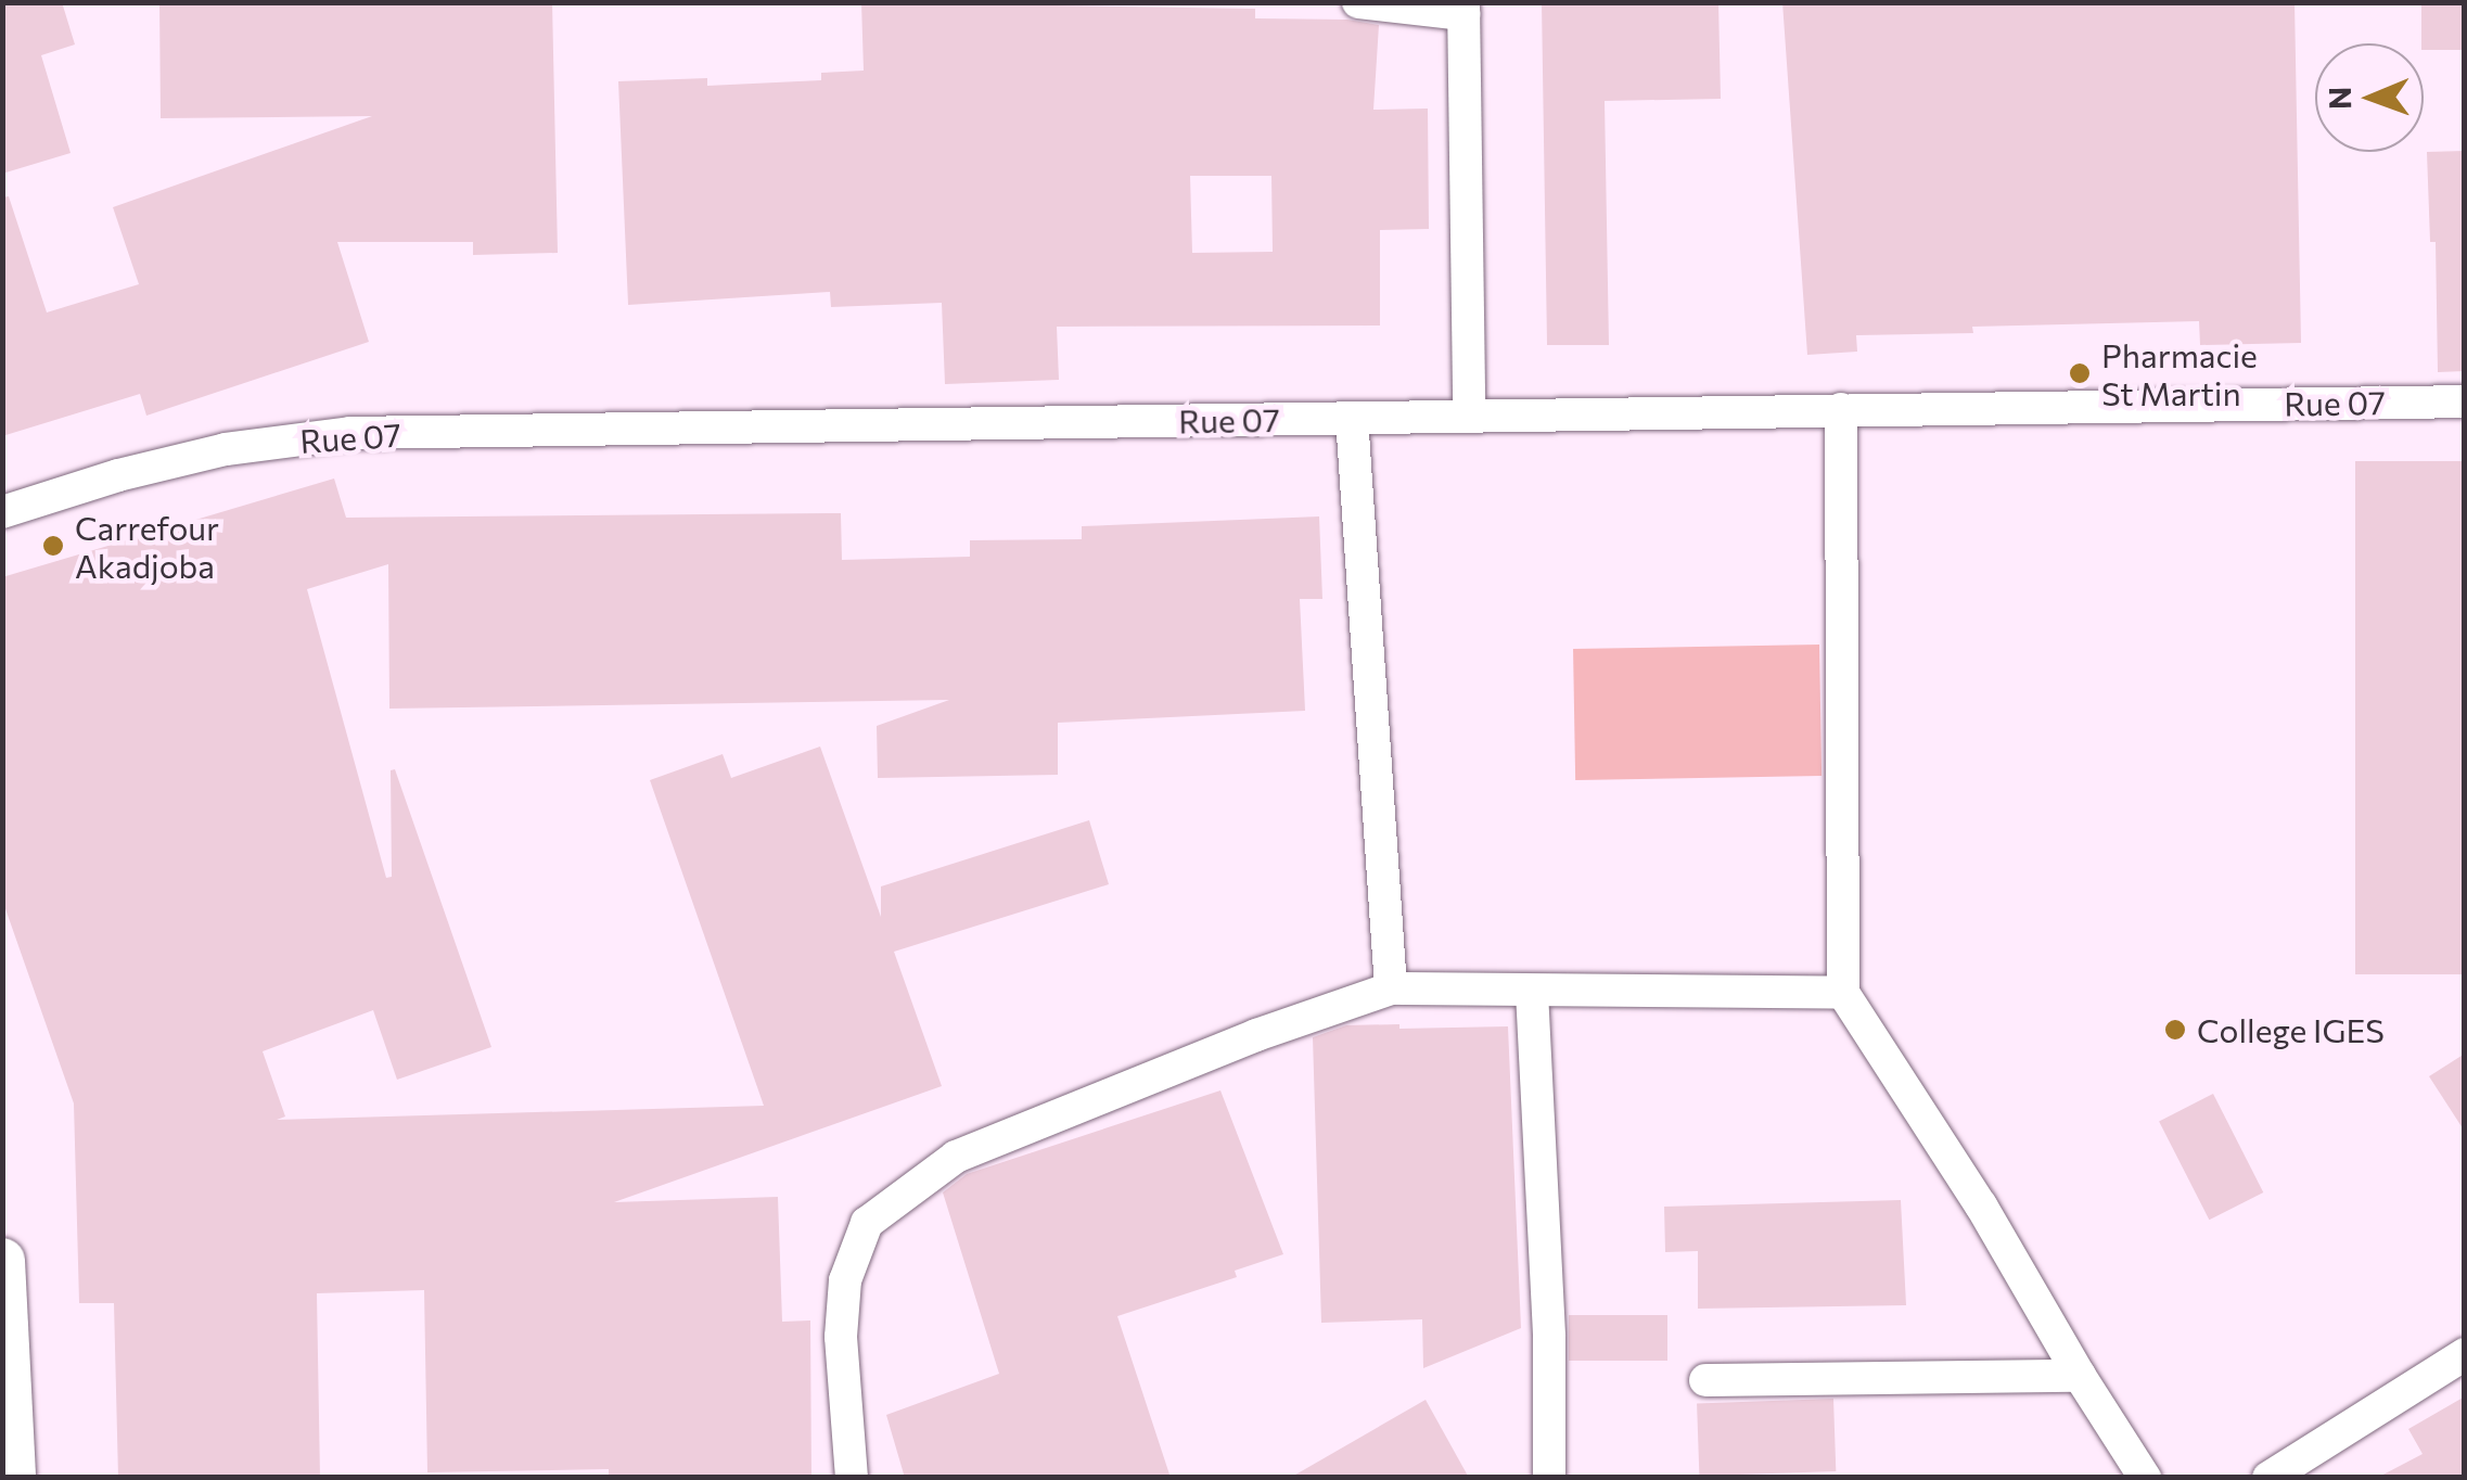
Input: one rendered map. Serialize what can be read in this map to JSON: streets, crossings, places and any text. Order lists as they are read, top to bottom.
{
  "streets": {
    "street": ["Rue 07"]
  },
  "places": ["Pharmacie St Martin", "Carrefour Akadjoba", "College IGES"],
  "north": "left"
}
